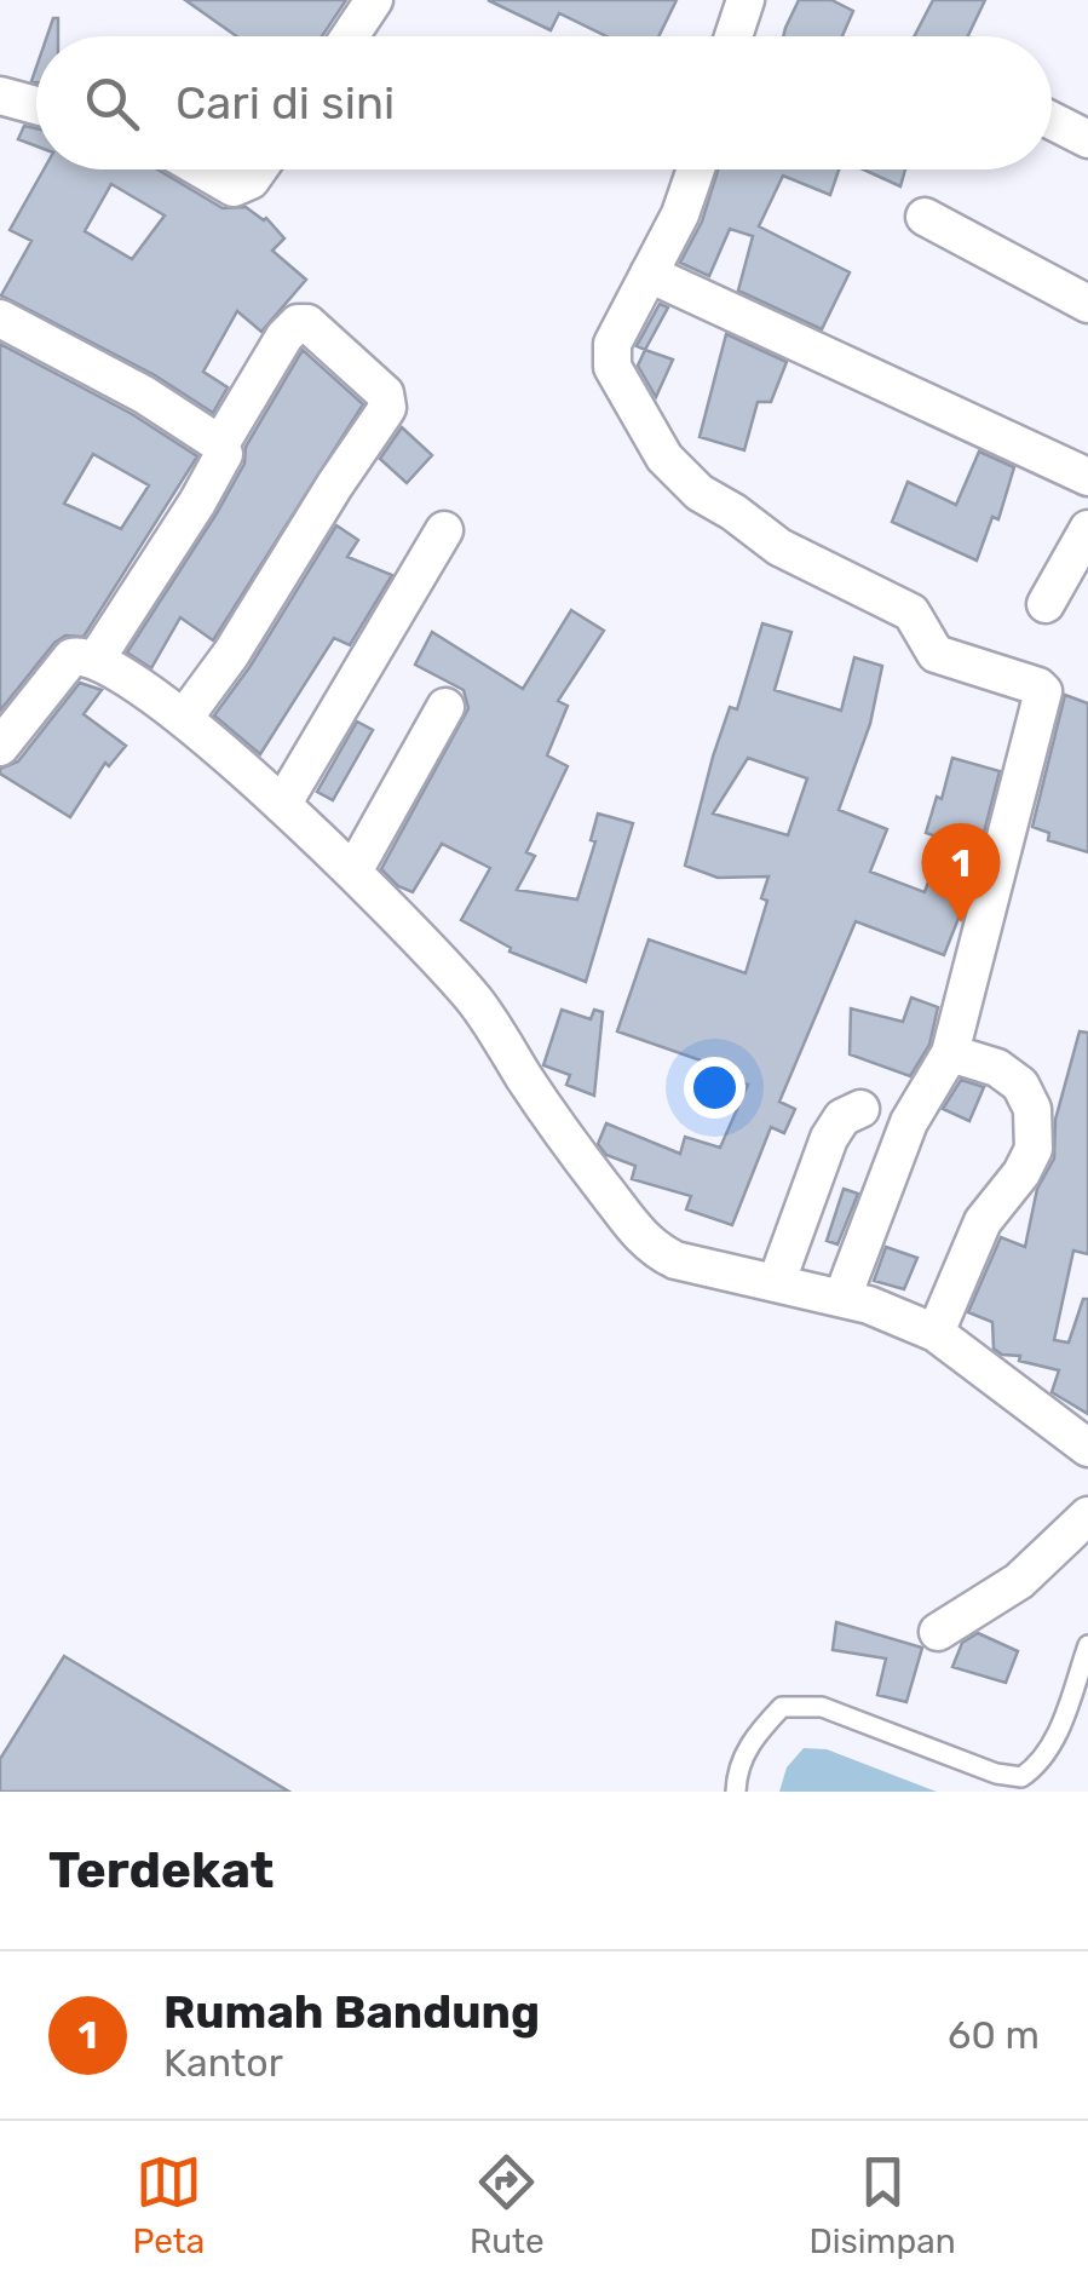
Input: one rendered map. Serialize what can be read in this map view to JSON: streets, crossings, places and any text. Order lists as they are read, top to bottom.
{
  "page": {
    "search": "Cari di sini",
    "pins": "1",
    "heading": "Terdekat",
    "list": [
      {
        "mark": "1",
        "name": "Rumah Bandung",
        "note": "Kantor",
        "value": "60 m"
      }
    ],
    "nav": ["Peta", "Rute", "Disimpan"]
  }
}
